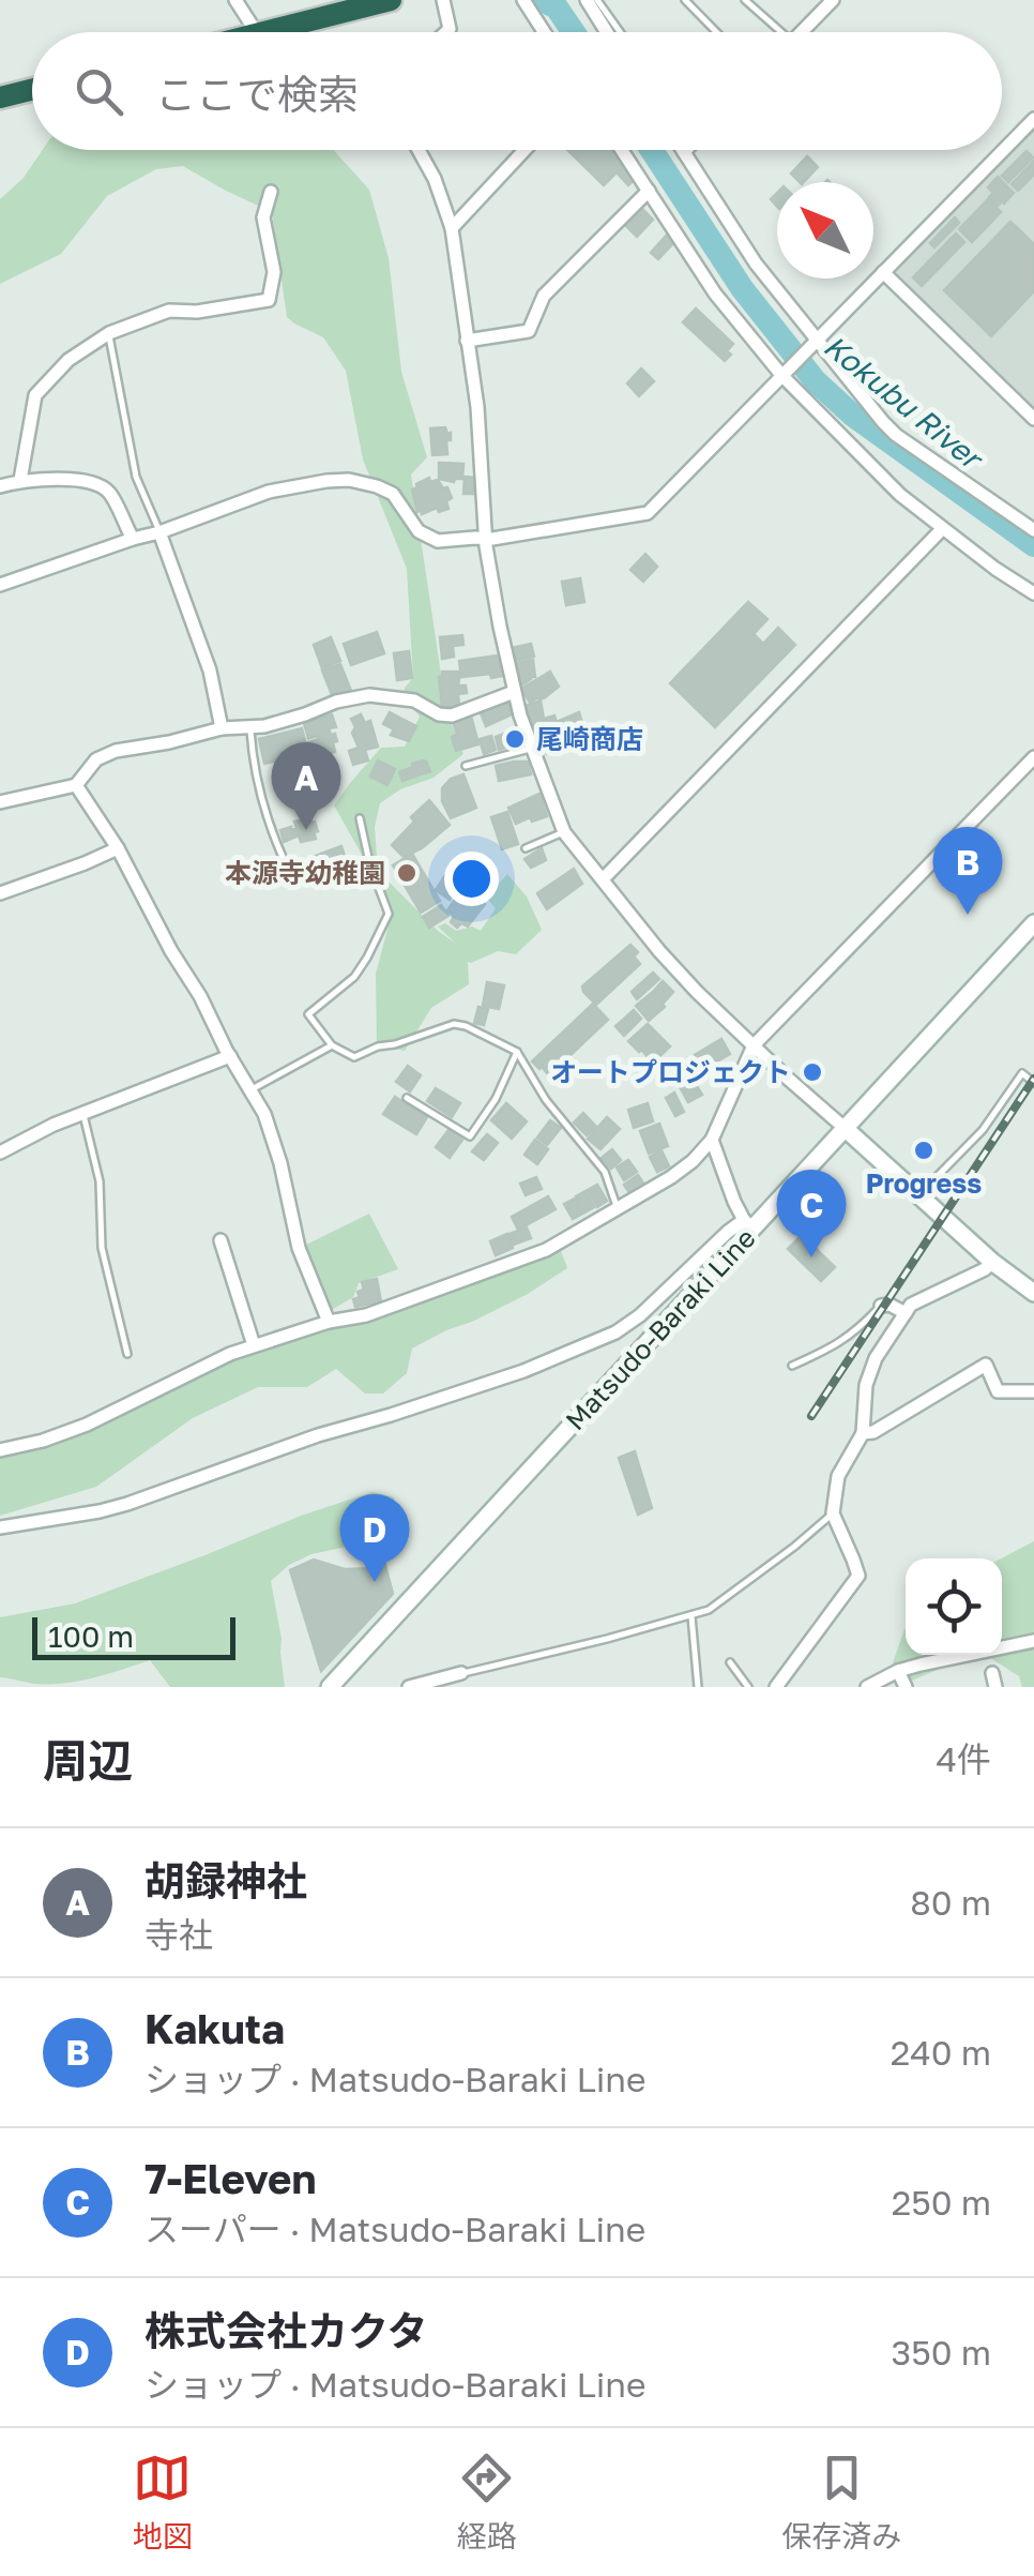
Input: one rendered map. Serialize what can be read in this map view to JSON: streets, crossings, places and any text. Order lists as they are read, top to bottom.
{
  "streets": {
    "main road": ["Matsudo-Baraki Line"]
  },
  "water": ["Kokubu River"],
  "places": [
    "尾崎商店",
    "本源寺幼稚園",
    "オートプロジェクト",
    "Progress"
  ],
  "scale_bar": "100 m",
  "north": "top left",
  "page": {
    "search": "ここで検索",
    "pins": [
      "A",
      "B",
      "C",
      "D"
    ],
    "scale": "100 m",
    "heading": ["周辺", "4件"],
    "list": [
      {
        "mark": "A",
        "name": "胡録神社",
        "note": "寺社",
        "value": "80 m"
      },
      {
        "mark": "B",
        "name": "Kakuta",
        "note": "ショップ · Matsudo-Baraki Line",
        "value": "240 m"
      },
      {
        "mark": "C",
        "name": "7-Eleven",
        "note": "スーパー · Matsudo-Baraki Line",
        "value": "250 m"
      },
      {
        "mark": "D",
        "name": "株式会社カクタ",
        "note": "ショップ · Matsudo-Baraki Line",
        "value": "350 m"
      }
    ],
    "nav": ["地図", "経路", "保存済み"]
  }
}
